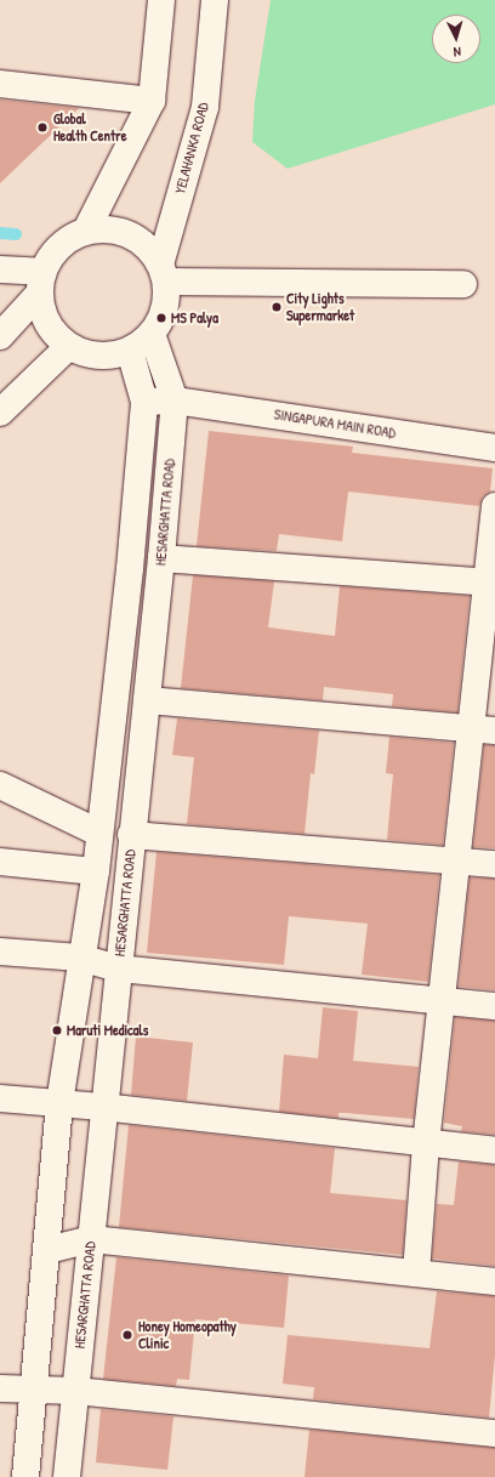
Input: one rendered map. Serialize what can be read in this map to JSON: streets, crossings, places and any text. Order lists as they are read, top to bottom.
{
  "streets": {
    "street": ["YELAHANKA ROAD", "SINGAPURA MAIN ROAD", "HESARGHATTA ROAD"]
  },
  "crossings": [
    ["YELAHANKA ROAD", "HESARGHATTA ROAD"],
    ["SINGAPURA MAIN ROAD", "HESARGHATTA ROAD"]
  ],
  "places": [
    "Global Health Centre",
    "City Lights Supermarket",
    "MS Palya",
    "Maruti Medicals",
    "Honey Homeopathy Clinic"
  ],
  "north": "bottom"
}
